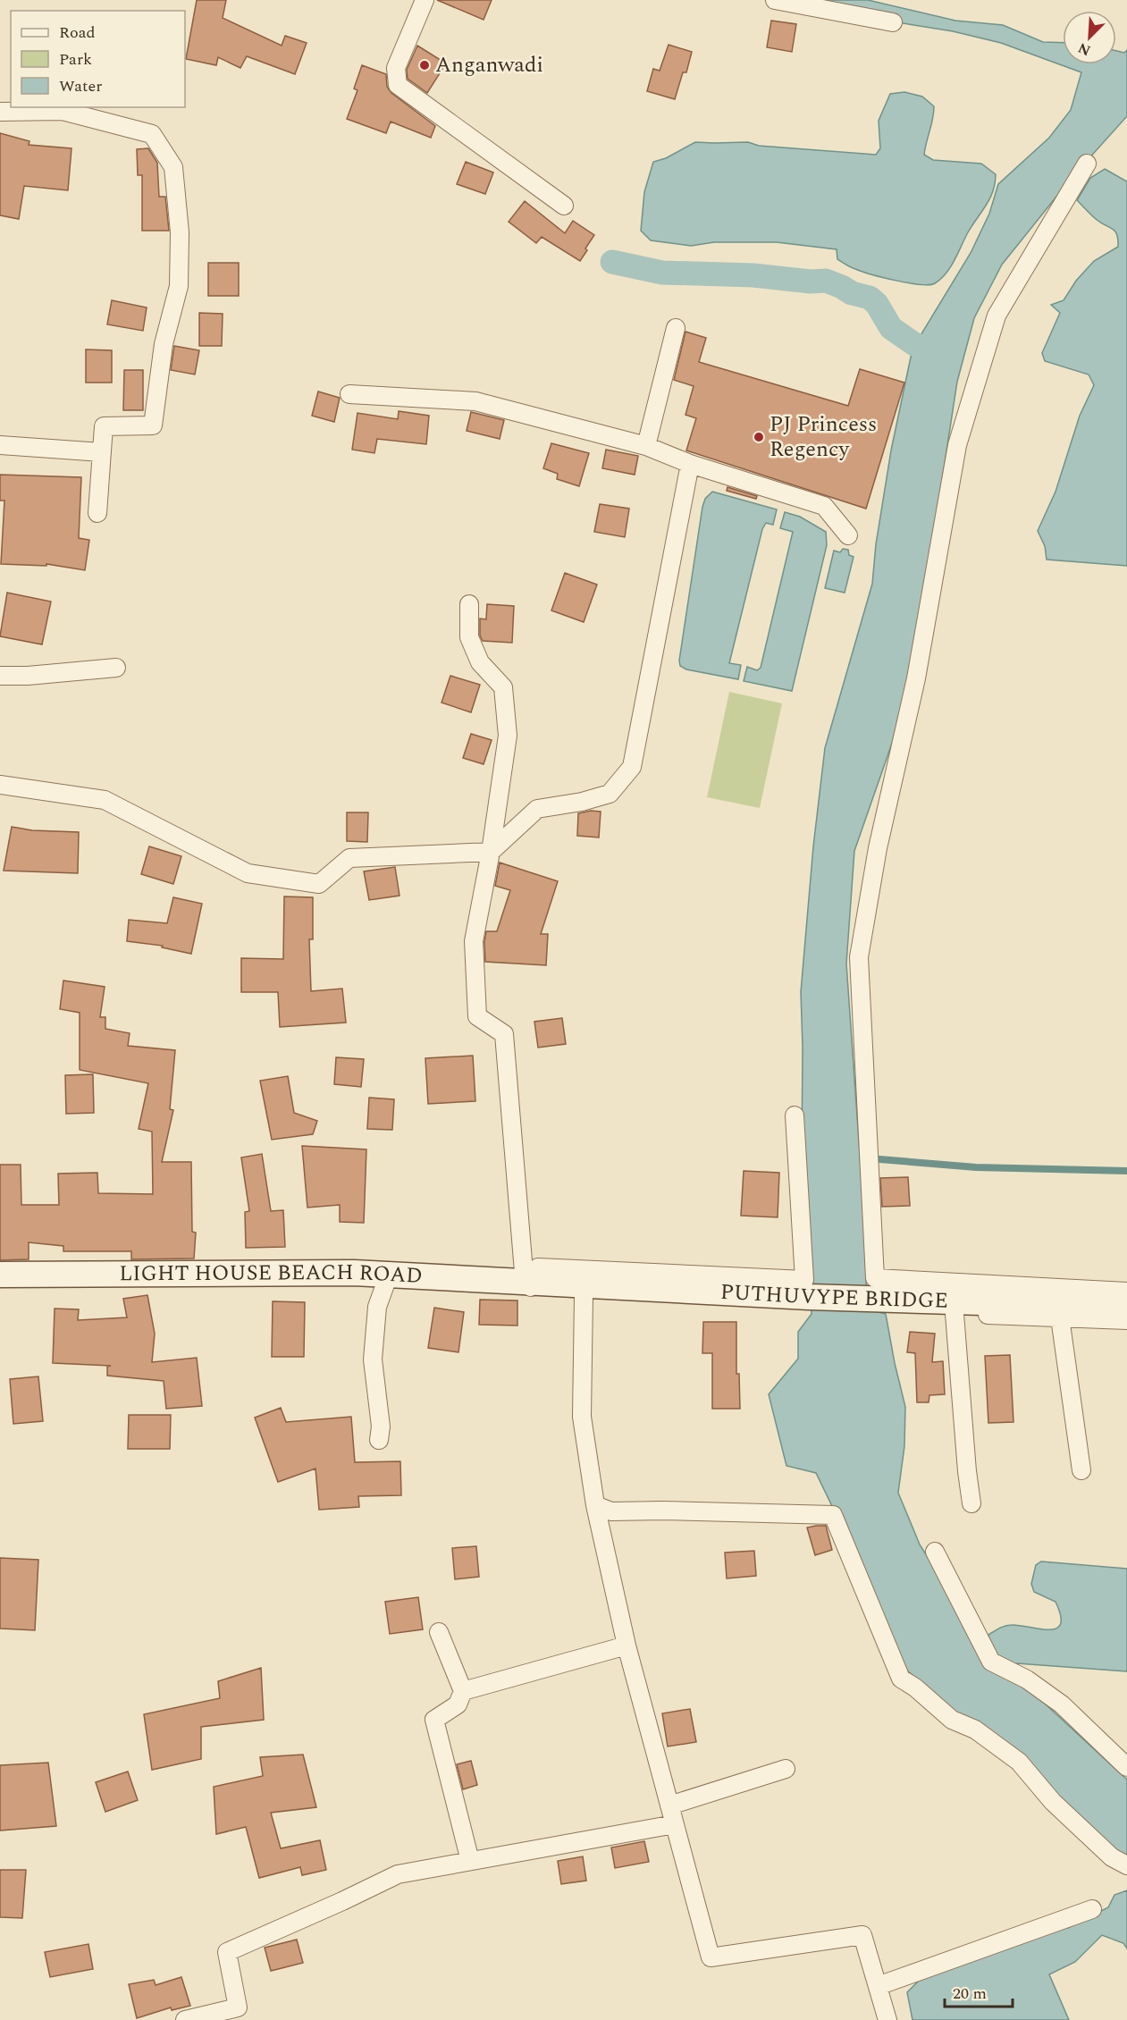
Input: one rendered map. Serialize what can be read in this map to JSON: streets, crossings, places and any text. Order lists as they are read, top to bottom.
{
  "streets": {
    "main road": ["LIGHT HOUSE BEACH ROAD", "PUTHUVYPE BRIDGE"]
  },
  "crossings": [
    ["LIGHT HOUSE BEACH ROAD", "PUTHUVYPE BRIDGE"]
  ],
  "places": ["Anganwadi", "PJ Princess Regency"],
  "legend": ["Road", "Park", "Water"],
  "scale_bar": "20 m",
  "north": "bottom left"
}
